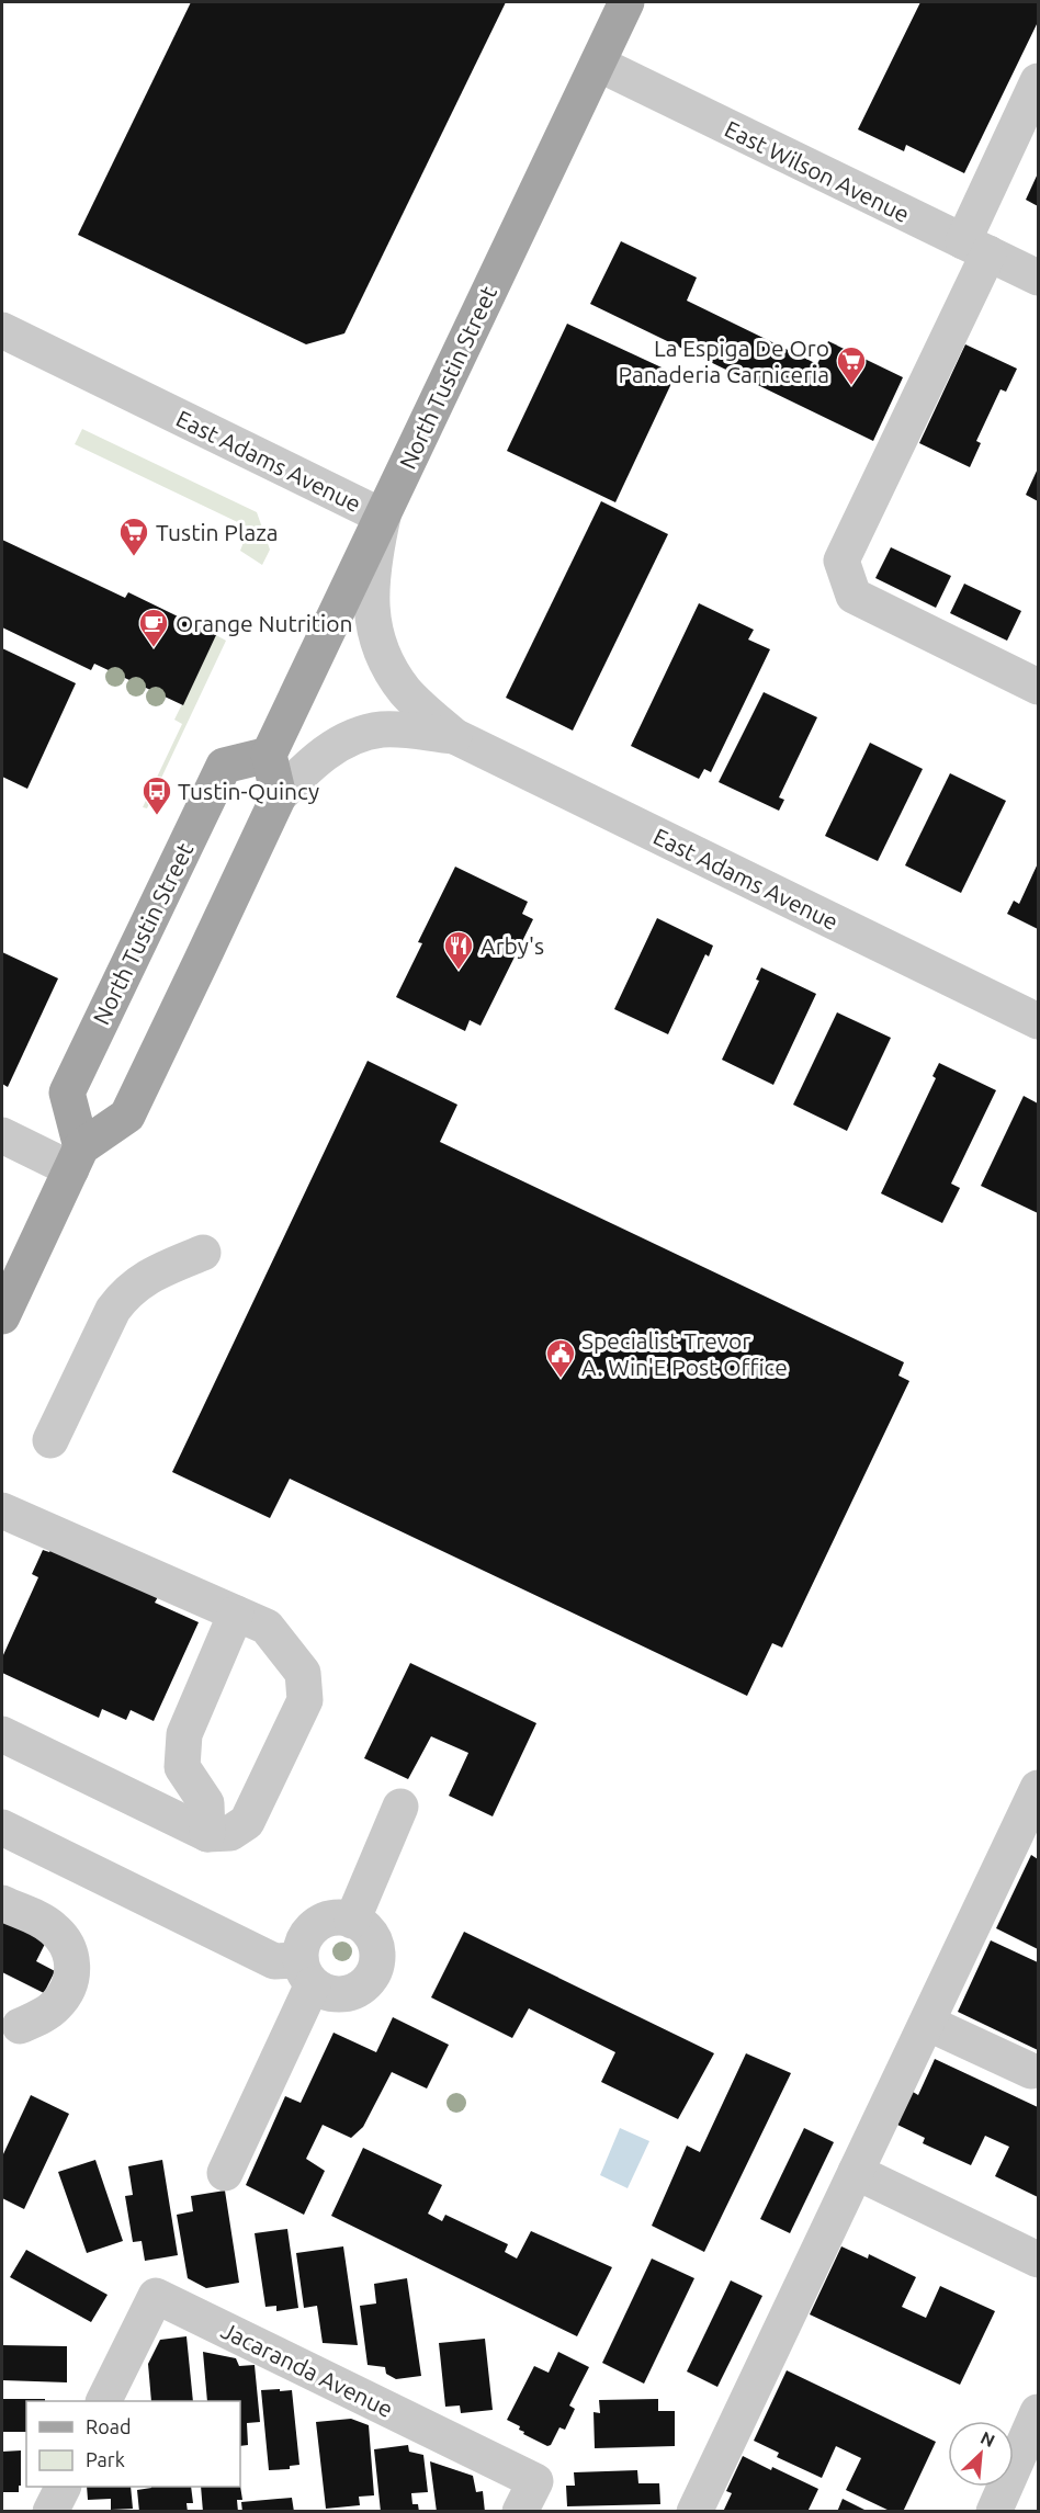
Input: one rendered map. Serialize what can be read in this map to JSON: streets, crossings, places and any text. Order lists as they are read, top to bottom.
{
  "streets": {
    "main road": ["North Tustin Street"],
    "street": ["East Wilson Avenue", "East Adams Avenue", "Jacaranda Avenue"]
  },
  "crossings": [
    ["East Wilson Avenue", "North Tustin Street"],
    ["North Tustin Street", "East Adams Avenue"]
  ],
  "places": {
    "supermarket": ["La Espiga De Oro Panaderia Carniceria", "Tustin Plaza"],
    "cafe": ["Orange Nutrition"],
    "bus stop": ["Tustin-Quincy"],
    "restaurant": ["Arby's"],
    "public building": ["Specialist Trevor A. Win'E Post Office"]
  },
  "legend": ["Road", "Park"],
  "north": "top right"
}
